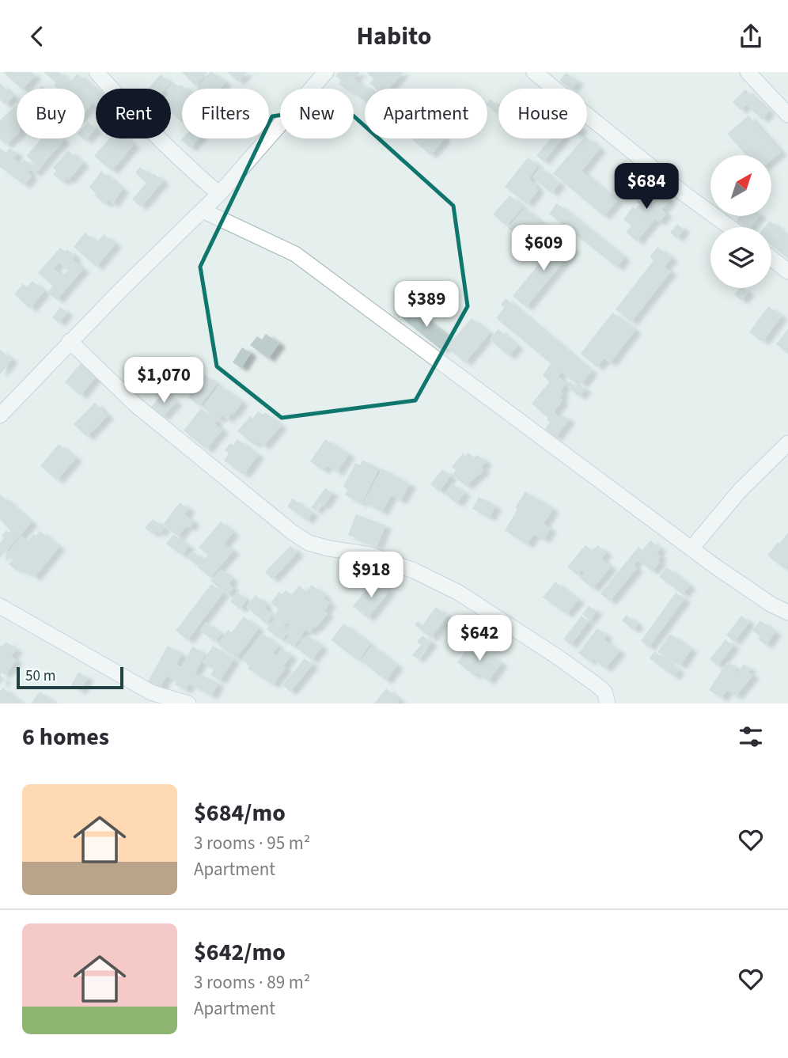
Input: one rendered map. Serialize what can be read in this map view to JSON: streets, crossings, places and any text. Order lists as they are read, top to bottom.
{
  "scale_bar": "50 m",
  "north": "top right",
  "page": {
    "header": "Habito",
    "chip": [
      "Buy",
      "Rent",
      "Filters",
      "New",
      "Apartment",
      "House"
    ],
    "price": [
      "$684",
      "$609",
      "$389",
      "$1,070",
      "$918",
      "$642"
    ],
    "scale": "50 m",
    "heading": "6 homes",
    "list": [
      {
        "name": "$684/mo",
        "note": "3 rooms · 95 m² · Apartment"
      },
      {
        "name": "$642/mo",
        "note": "3 rooms · 89 m² · Apartment"
      }
    ]
  }
}
